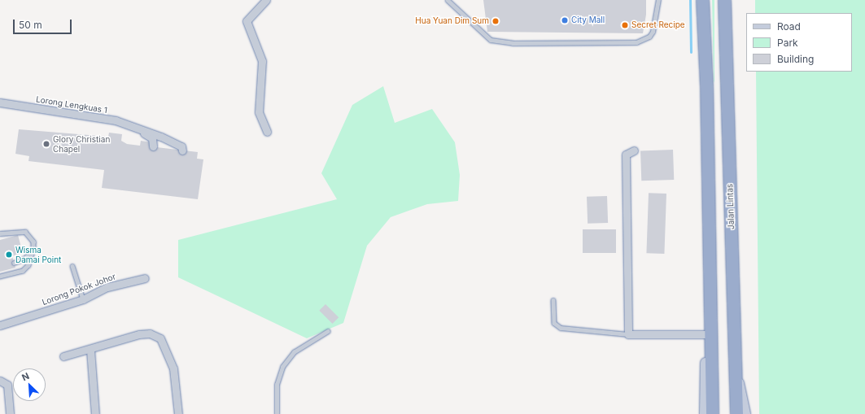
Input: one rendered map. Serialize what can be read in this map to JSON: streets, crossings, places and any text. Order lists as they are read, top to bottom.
{
  "streets": {
    "highway": ["Jalan Lintas"],
    "street": ["Lorong Lengkuas 1", "Lorong Pokok Johor"]
  },
  "places": [
    "City Mall",
    "Hua Yuan Dim Sum",
    "Secret Recipe",
    "Glory Christian Chapel",
    "Wisma Damai Point"
  ],
  "legend": ["Road", "Park", "Building"],
  "scale_bar": "50 m",
  "north": "top left"
}
